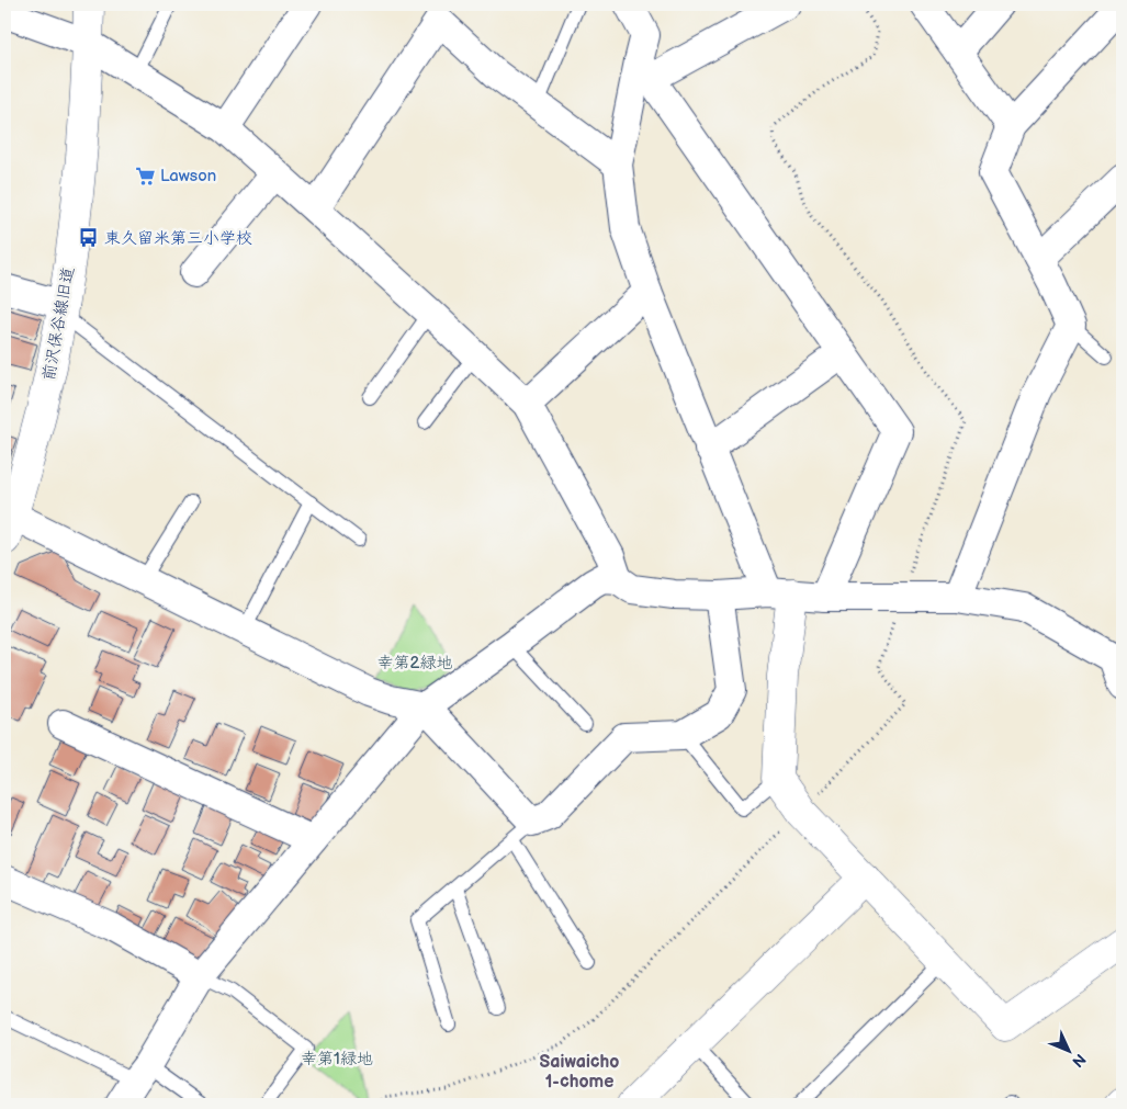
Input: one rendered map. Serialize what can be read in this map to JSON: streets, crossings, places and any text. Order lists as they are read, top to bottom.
{
  "streets": {
    "street": ["前沢保谷線旧道"]
  },
  "districts": ["Saiwaicho 1-chome"],
  "parks": ["幸第2緑地", "幸第1緑地"],
  "places": {
    "supermarket": ["Lawson"],
    "bus stop": ["東久留米第三小学校"]
  },
  "north": "bottom right"
}
